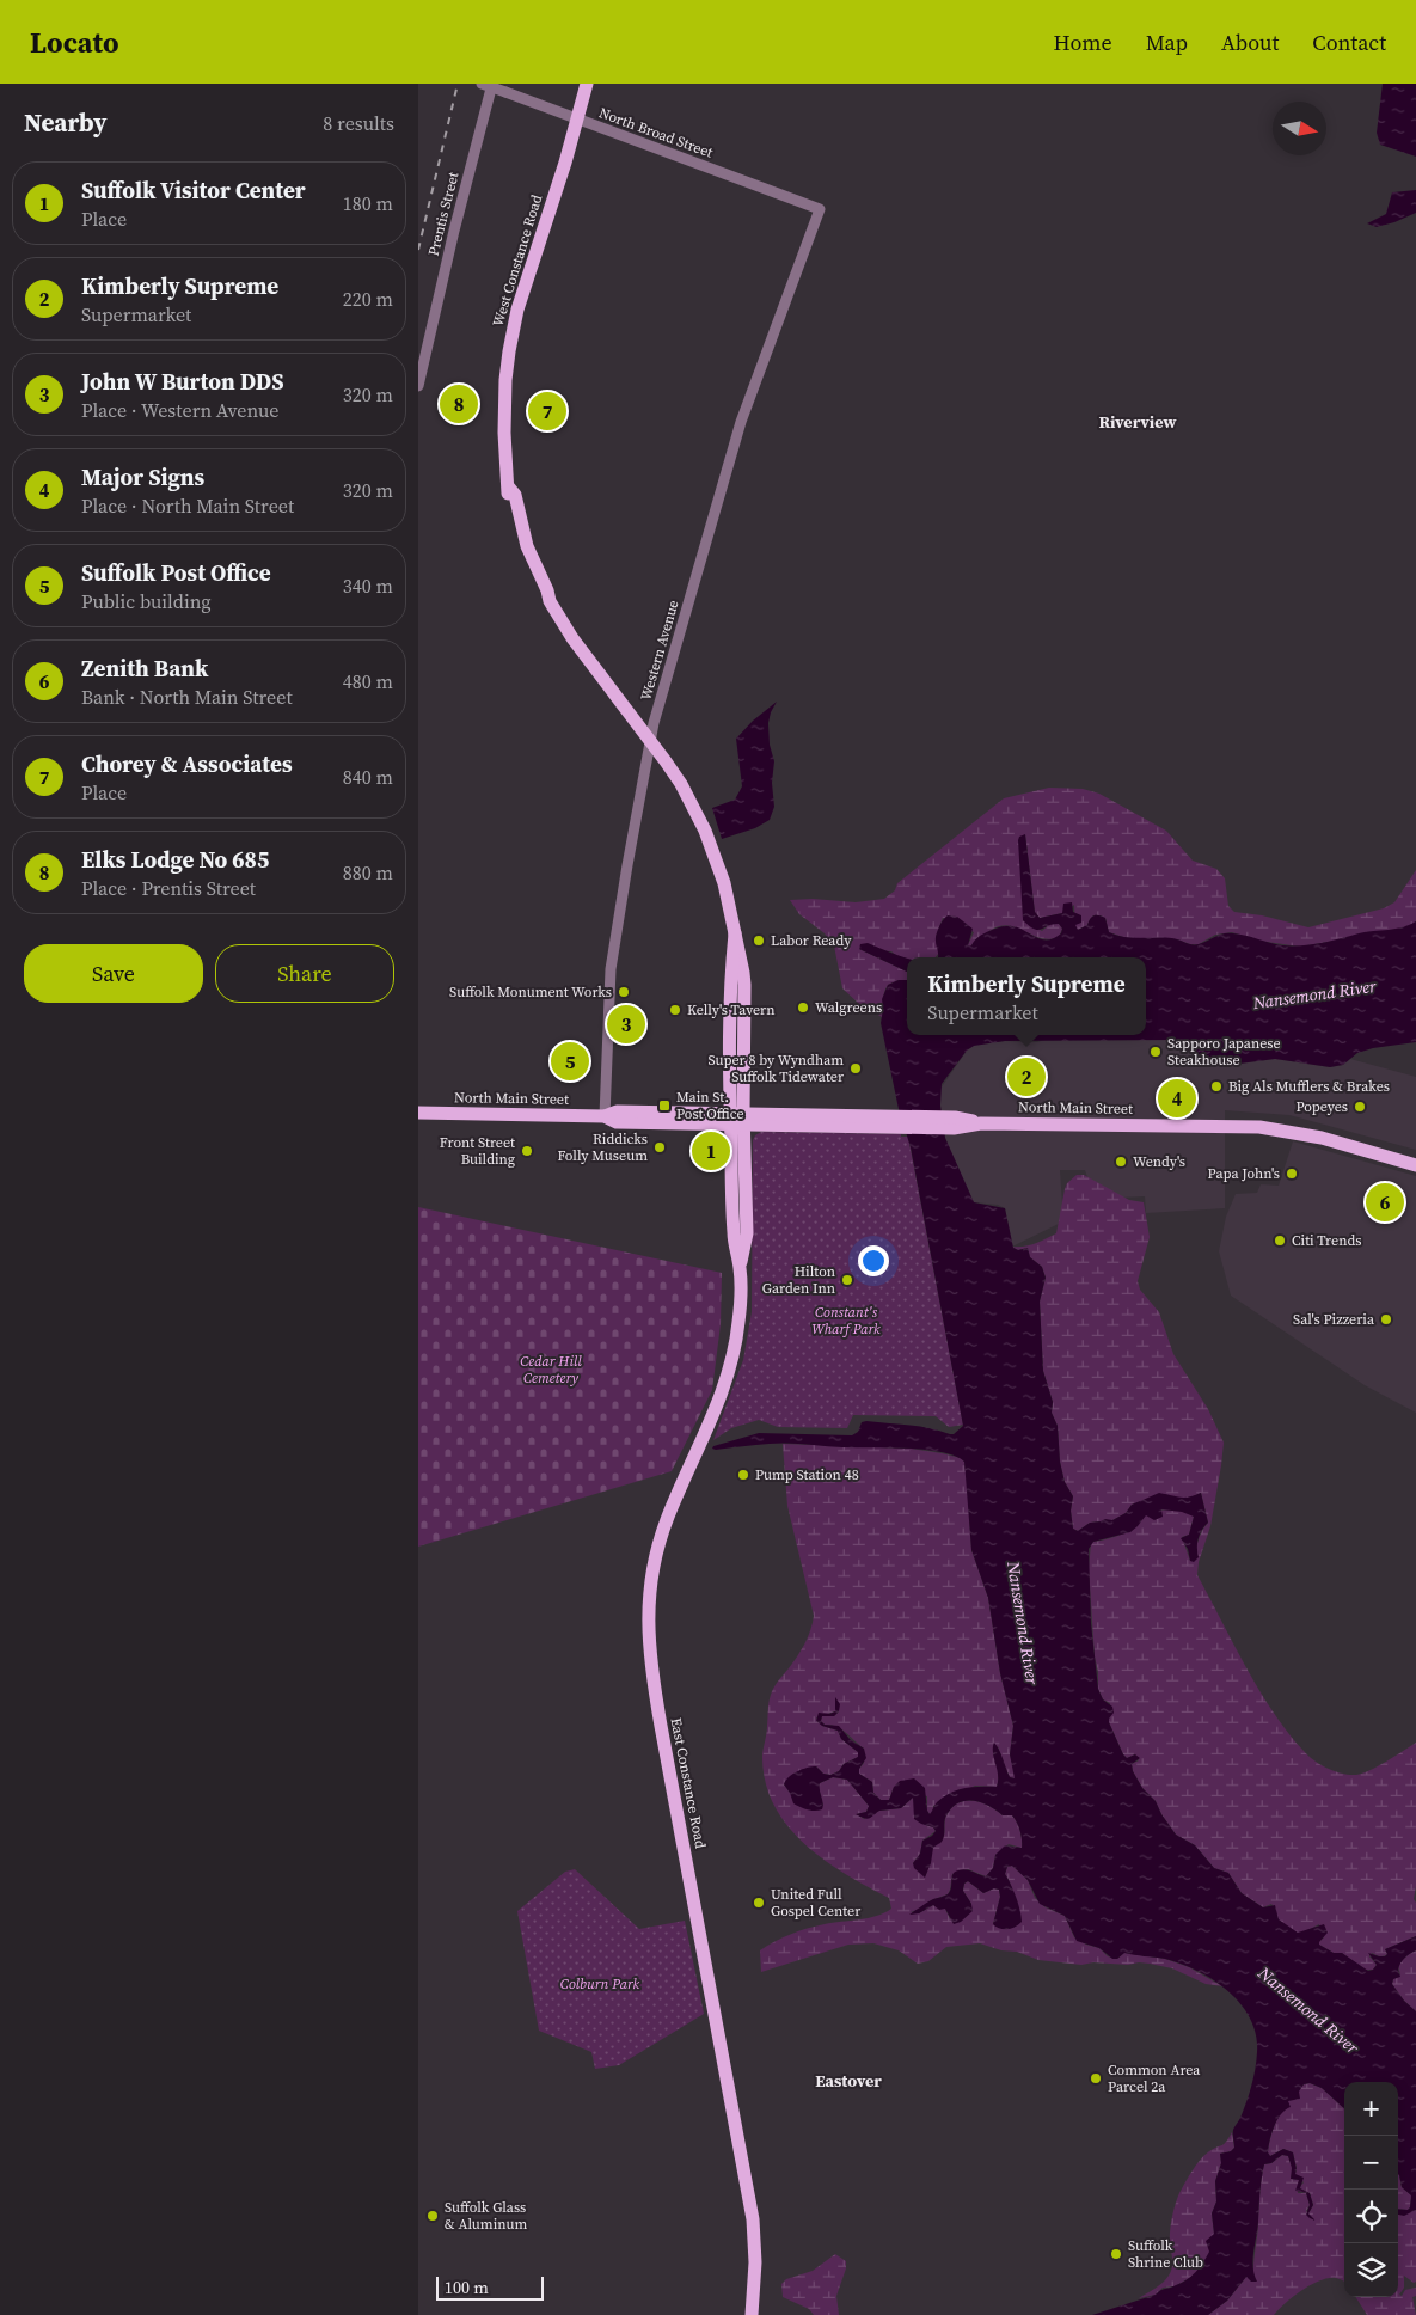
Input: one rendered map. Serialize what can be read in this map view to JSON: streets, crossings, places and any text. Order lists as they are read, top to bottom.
{
  "streets": {
    "main road": ["West Constance Road", "North Main Street", "East Constance Road"],
    "street": ["North Broad Street", "Prentis Street", "Western Avenue"]
  },
  "crossings": [
    ["North Broad Street", "West Constance Road"],
    ["North Broad Street", "Western Avenue"],
    ["West Constance Road", "Western Avenue"],
    ["West Constance Road", "North Main Street"],
    ["West Constance Road", "East Constance Road"],
    ["Western Avenue", "North Main Street"],
    ["North Main Street", "East Constance Road"]
  ],
  "districts": ["Riverview", "Eastover"],
  "water": ["Nansemond River"],
  "parks": ["Constant's Wharf Park", "Cedar Hill Cemetery", "Colburn Park"],
  "places": {
    "other": [
      "Labor Ready",
      "Suffolk Monument Works",
      "Walgreens",
      "Kelly's Tavern",
      "Sapporo Japanese Steakhouse",
      "Super 8 by Wyndham Suffolk Tidewater",
      "Big Als Mufflers & Brakes",
      "Popeyes",
      "Riddicks Folly Museum",
      "Front Street Building",
      "Wendy's",
      "Papa John's",
      "Citi Trends",
      "Hilton Garden Inn",
      "Sal's Pizzeria",
      "Pump Station 48",
      "United Full Gospel Center",
      "Common Area Parcel 2a",
      "Suffolk Glass & Aluminum",
      "Suffolk Shrine Club"
    ],
    "transit": ["Main St. Post Office"]
  },
  "scale_bar": "100 m",
  "north": "right",
  "page": {
    "header": "Locato",
    "nav": [
      "Home",
      "Map",
      "About",
      "Contact"
    ],
    "heading": ["Nearby", "8 results"],
    "list": [
      {
        "mark": "1",
        "name": "Suffolk Visitor Center",
        "note": "Place",
        "value": "180 m"
      },
      {
        "mark": "2",
        "name": "Kimberly Supreme",
        "note": "Supermarket",
        "value": "220 m"
      },
      {
        "mark": "3",
        "name": "John W Burton DDS",
        "note": "Place · Western Avenue",
        "value": "320 m"
      },
      {
        "mark": "4",
        "name": "Major Signs",
        "note": "Place · North Main Street",
        "value": "320 m"
      },
      {
        "mark": "5",
        "name": "Suffolk Post Office",
        "note": "Public building",
        "value": "340 m"
      },
      {
        "mark": "6",
        "name": "Zenith Bank",
        "note": "Bank · North Main Street",
        "value": "480 m"
      },
      {
        "mark": "7",
        "name": "Chorey & Associates",
        "note": "Place",
        "value": "840 m"
      },
      {
        "mark": "8",
        "name": "Elks Lodge No 685",
        "note": "Place · Prentis Street",
        "value": "880 m"
      }
    ],
    "pins": [
      "8",
      "7",
      "3",
      "5",
      "2",
      "4",
      "1",
      "6"
    ],
    "buttons": ["Save", "Share"],
    "popup": ["Kimberly Supreme", "Supermarket"],
    "map_buttons": ["+", "−"],
    "scale": "100 m"
  }
}
